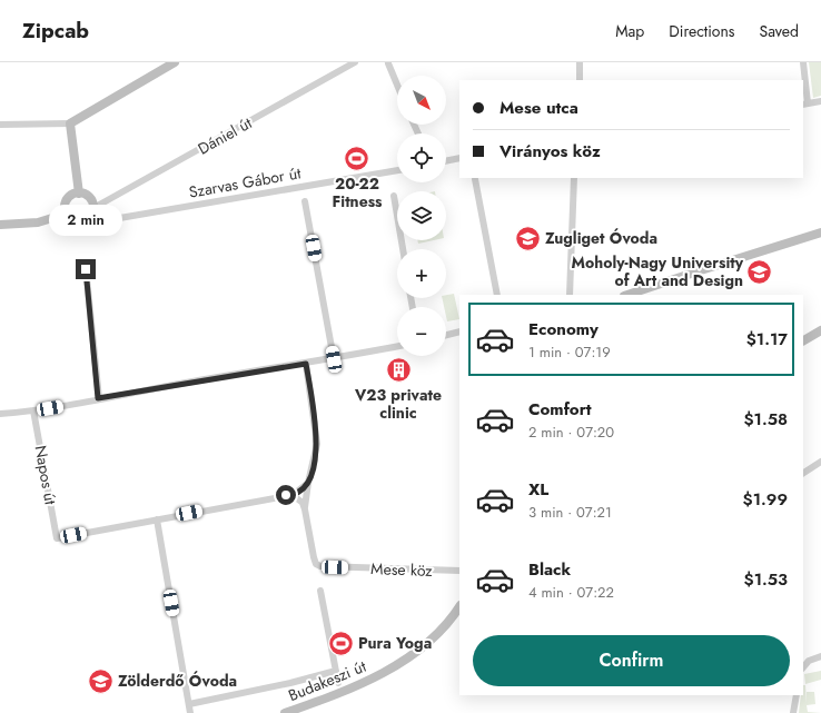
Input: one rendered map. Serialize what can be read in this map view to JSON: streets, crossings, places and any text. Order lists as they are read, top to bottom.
{
  "streets": {
    "street": [
      "Dániel út",
      "Szarvas Gábor út",
      "Napos út",
      "Mese köz",
      "Budakeszi út"
    ]
  },
  "crossings": [
    ["Dániel út", "Szarvas Gábor út"]
  ],
  "places": {
    "sports": ["20-22 Fitness", "Pura Yoga"],
    "school or university": ["Zugliget Óvoda", "Moholy-Nagy University of Art and Design", "Zölderdő Óvoda"],
    "building": ["V23 private clinic"]
  },
  "north": "bottom right",
  "page": {
    "header": "Zipcab",
    "nav": ["Map", "Directions", "Saved"],
    "map_buttons": ["+", "−"],
    "banner": ["Mese utca", "Virányos köz"],
    "bubble": "2 min",
    "list": [
      {
        "name": "Economy",
        "note": "1 min · 07:19",
        "value": "$1.17"
      },
      {
        "name": "Comfort",
        "note": "2 min · 07:20",
        "value": "$1.58"
      },
      {
        "name": "XL",
        "note": "3 min · 07:21",
        "value": "$1.99"
      },
      {
        "name": "Black",
        "note": "4 min · 07:22",
        "value": "$1.53"
      }
    ],
    "buttons": "Confirm"
  }
}
